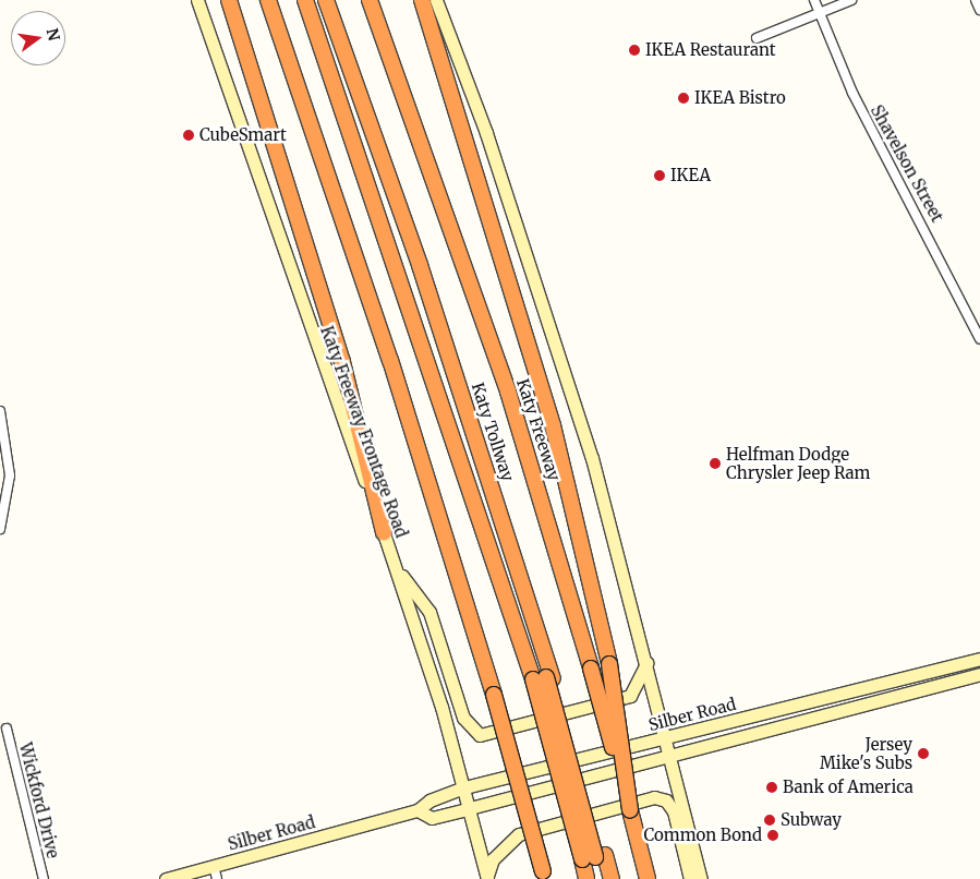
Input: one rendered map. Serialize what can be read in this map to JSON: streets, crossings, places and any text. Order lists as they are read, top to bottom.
{
  "streets": {
    "highway": ["Katy Freeway", "Katy Tollway"],
    "main road": ["Katy Freeway Frontage Road", "Silber Road"],
    "street": ["Shavelson Street", "Wickford Drive"]
  },
  "crossings": [
    ["Katy Freeway Frontage Road", "Silber Road"]
  ],
  "places": [
    "IKEA Restaurant",
    "IKEA Bistro",
    "CubeSmart",
    "IKEA",
    "Helfman Dodge Chrysler Jeep Ram",
    "Jersey Mike's Subs",
    "Bank of America",
    "Subway",
    "Common Bond"
  ],
  "north": "right"
}
